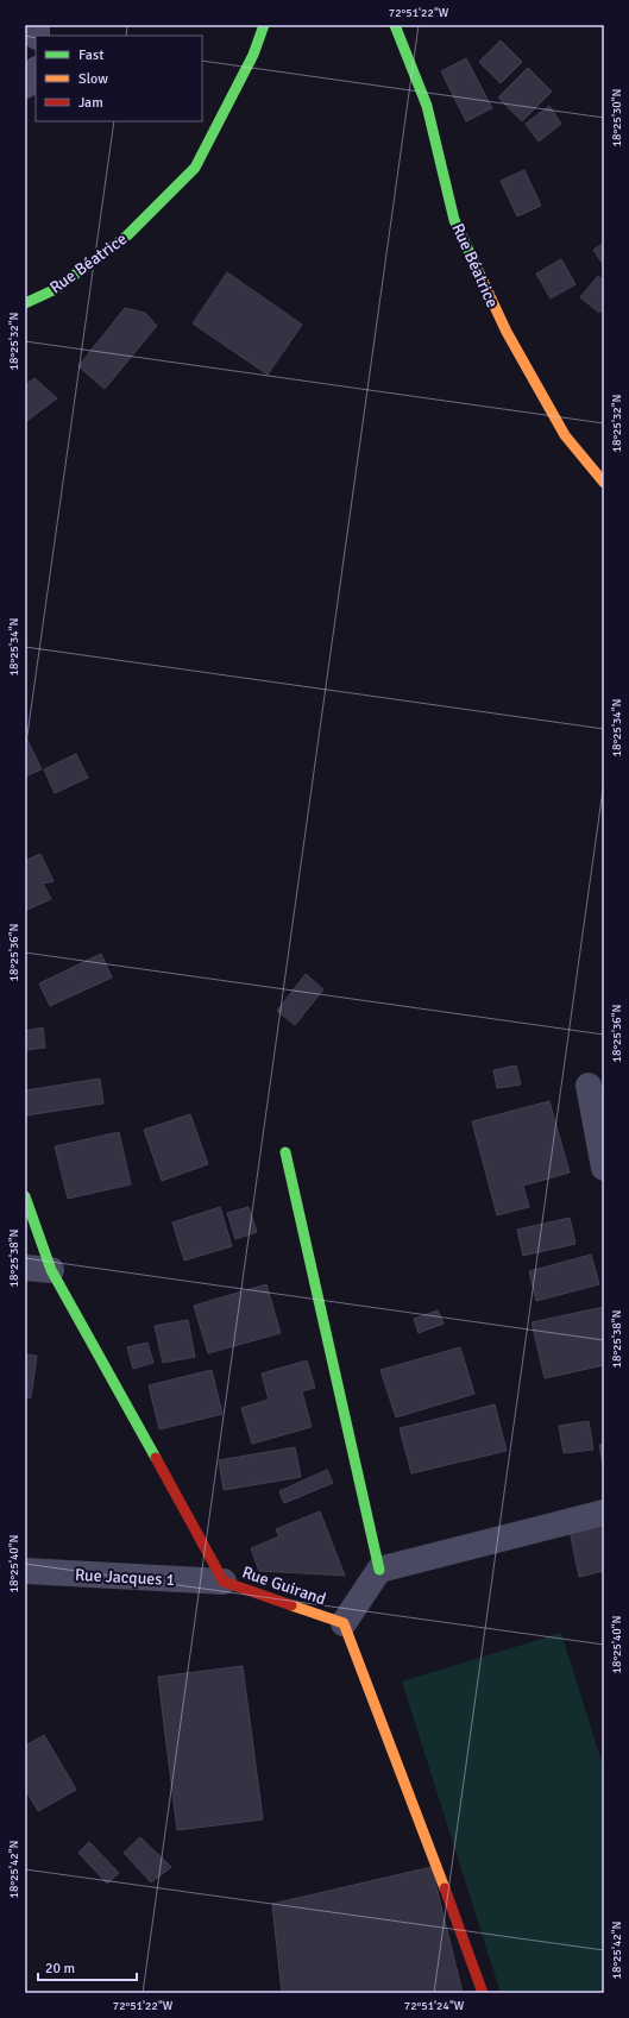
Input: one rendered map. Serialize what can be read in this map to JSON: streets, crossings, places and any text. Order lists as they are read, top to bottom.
{
  "streets": {
    "street": ["Rue Béatrice", "Rue Jacques 1", "Rue Guirand"]
  },
  "crossings": [
    ["Rue Jacques 1", "Rue Guirand"]
  ],
  "legend": ["Fast", "Slow", "Jam"],
  "scale_bar": "20 m",
  "coordinates": [
    "72°51'22\"W",
    "18°25'30\"N",
    "18°25'32\"N",
    "18°25'34\"N",
    "18°25'36\"N",
    "18°25'38\"N",
    "18°25'40\"N",
    "18°25'42\"N",
    "72°51'24\"W"
  ]
}
